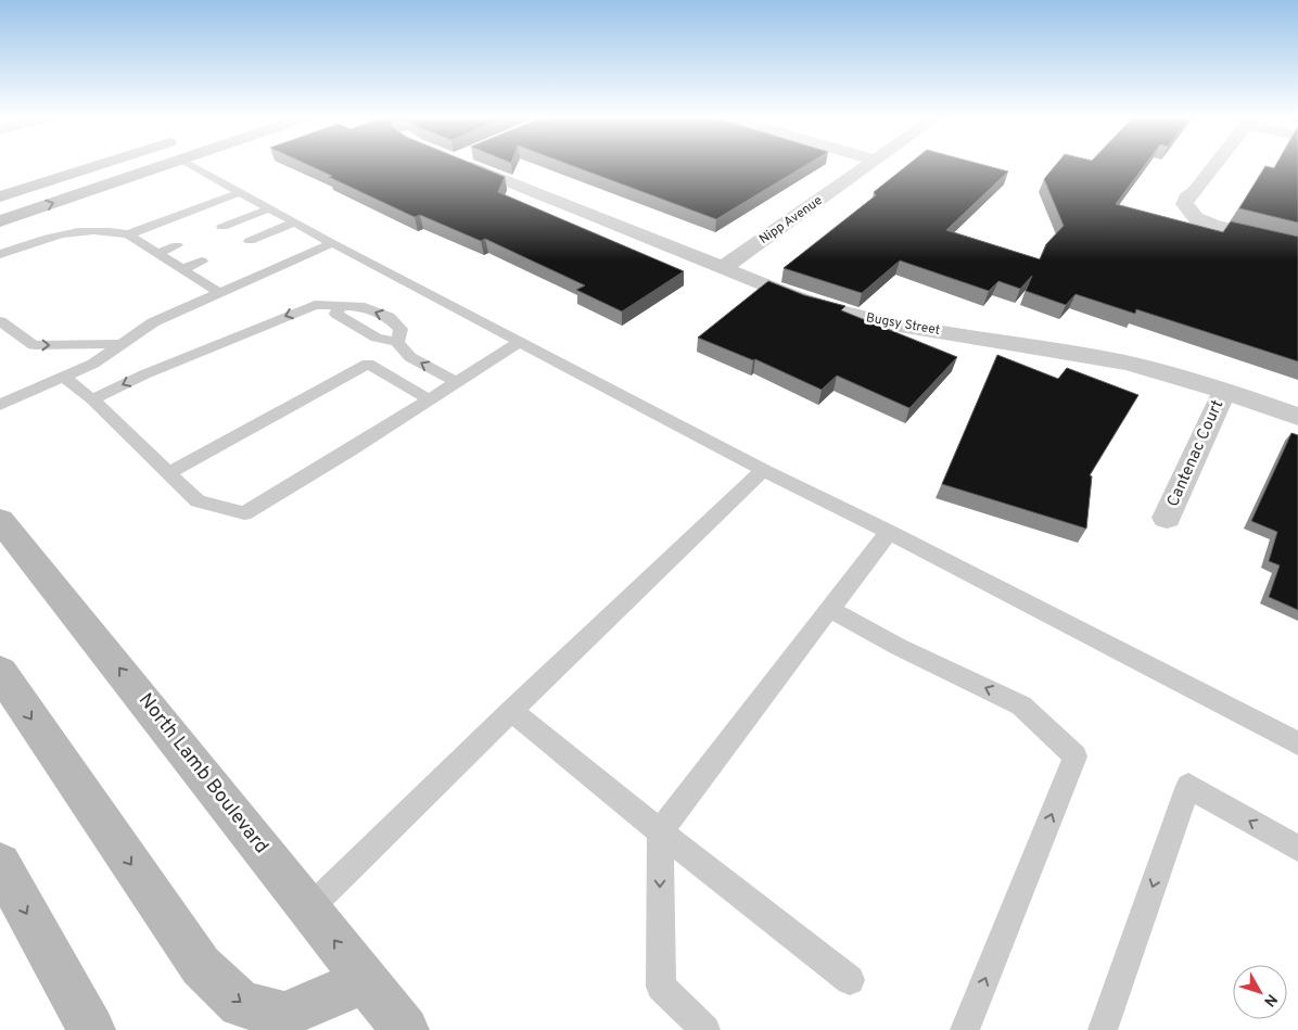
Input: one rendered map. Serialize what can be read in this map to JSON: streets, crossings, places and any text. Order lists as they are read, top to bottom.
{
  "streets": {
    "main road": ["North Lamb Boulevard"],
    "street": ["Nipp Avenue", "Bugsy Street", "Cantenac Court"]
  },
  "crossings": [
    ["Nipp Avenue", "Bugsy Street"],
    ["Bugsy Street", "Cantenac Court"]
  ],
  "north": "bottom right"
}
